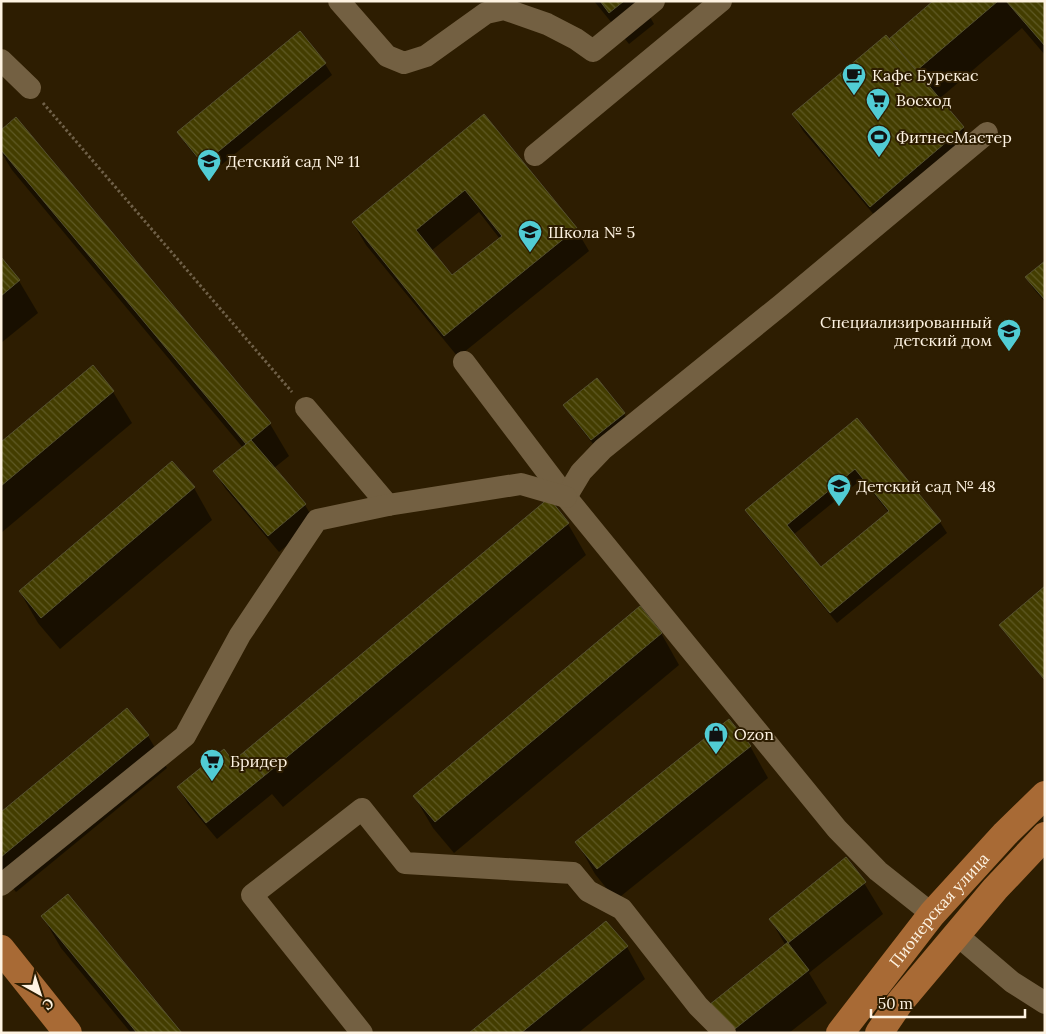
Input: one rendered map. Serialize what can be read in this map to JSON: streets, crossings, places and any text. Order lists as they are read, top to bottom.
{
  "streets": {
    "main road": ["Пионерская улица"]
  },
  "places": {
    "cafe": ["Кафе Бурекас"],
    "supermarket": ["Восход", "Бридер"],
    "sports": ["ФитнесМастер"],
    "school or university": [
      "Детский сад № 11",
      "Школа № 5",
      "Специализированный детский дом",
      "Детский сад № 48"
    ],
    "shop": ["Ozon"]
  },
  "scale_bar": "50 m",
  "north": "bottom right"
}
